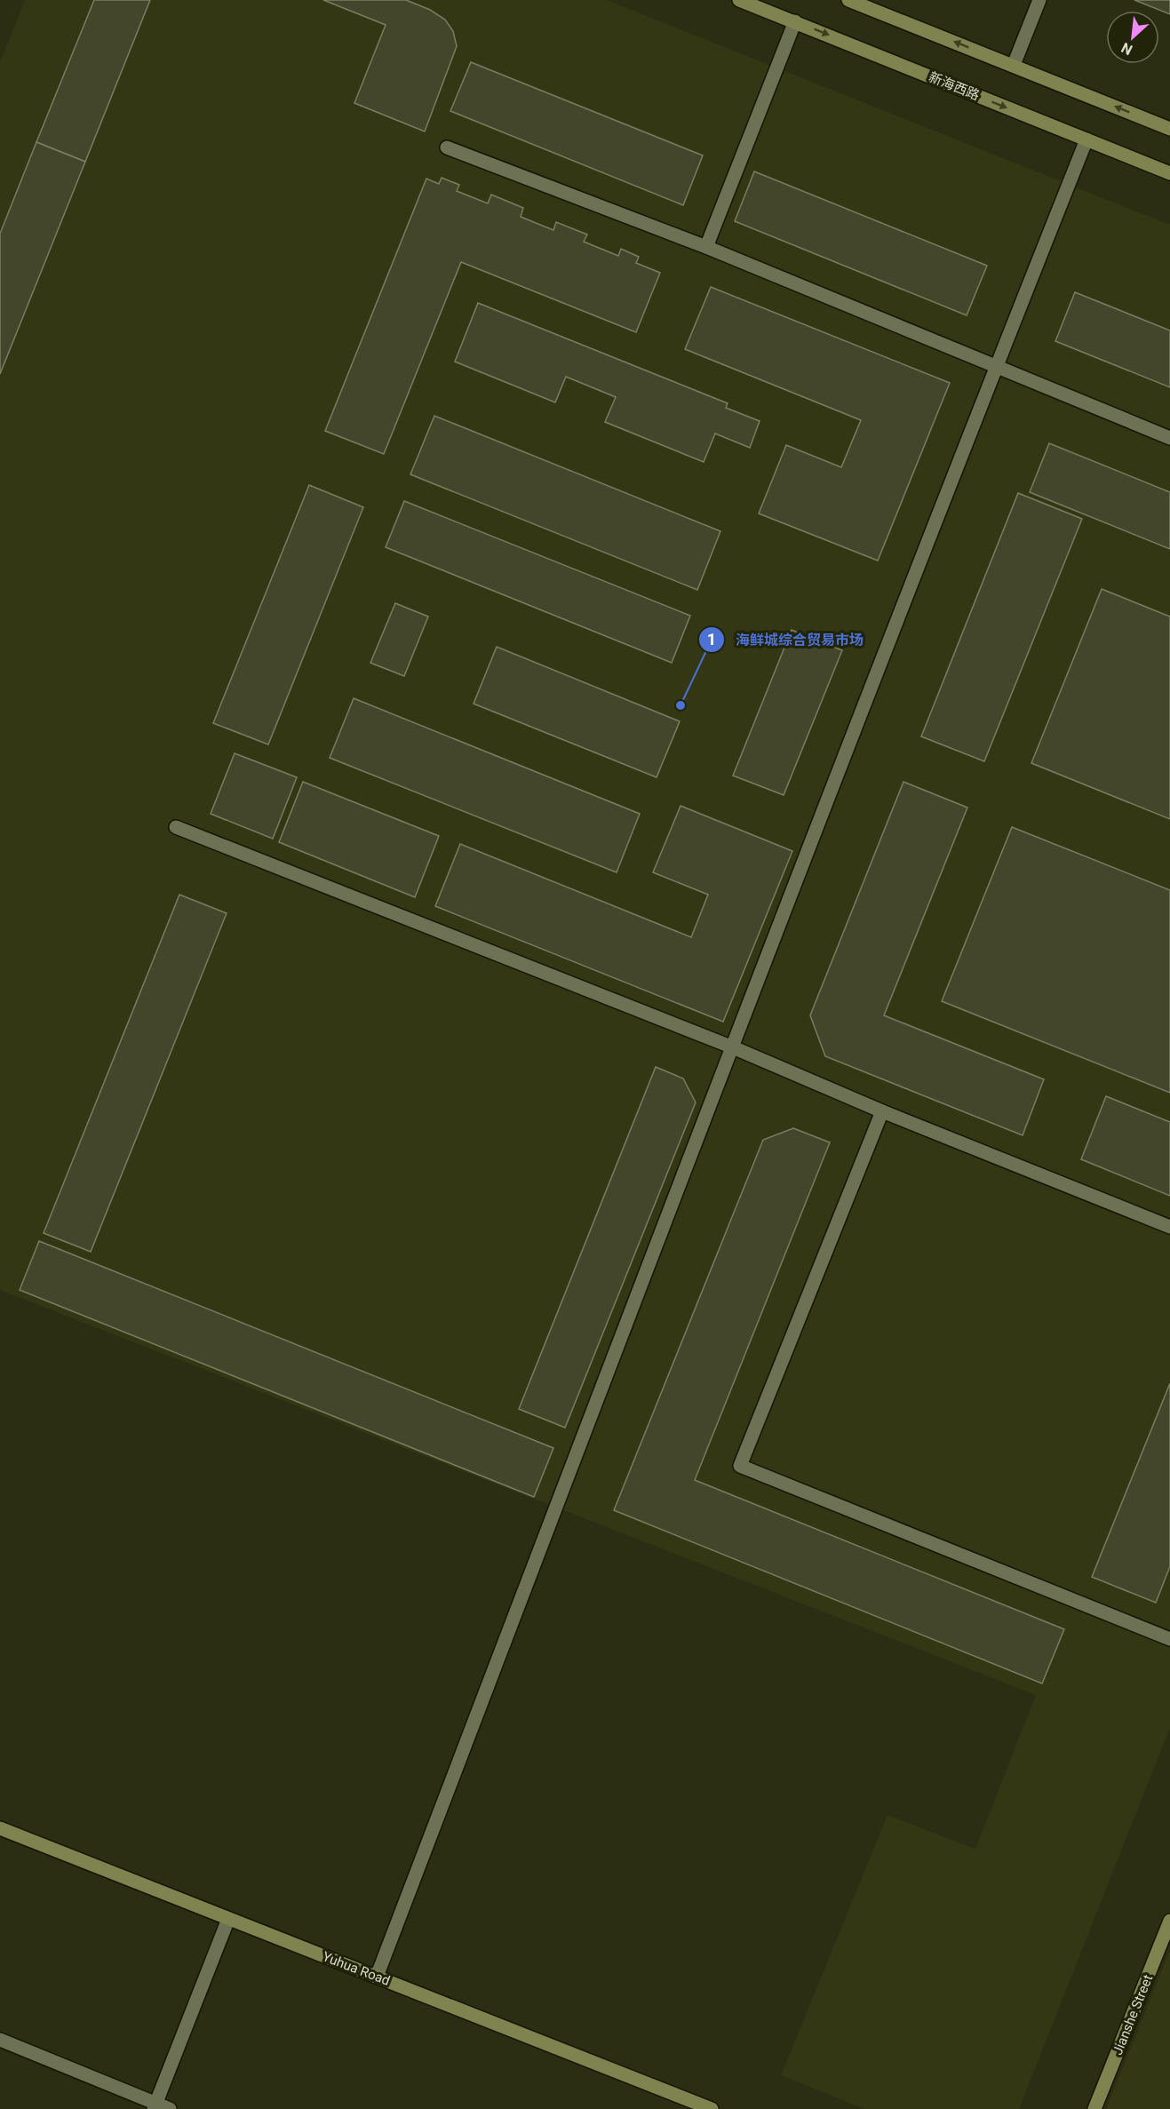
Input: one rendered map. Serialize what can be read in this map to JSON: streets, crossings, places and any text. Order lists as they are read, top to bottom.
{
  "streets": {
    "street": ["新海西路", "Yuhua Road", "Jianshe Street"]
  },
  "places": ["海鲜城综合贸易市场"],
  "north": "bottom left"
}
